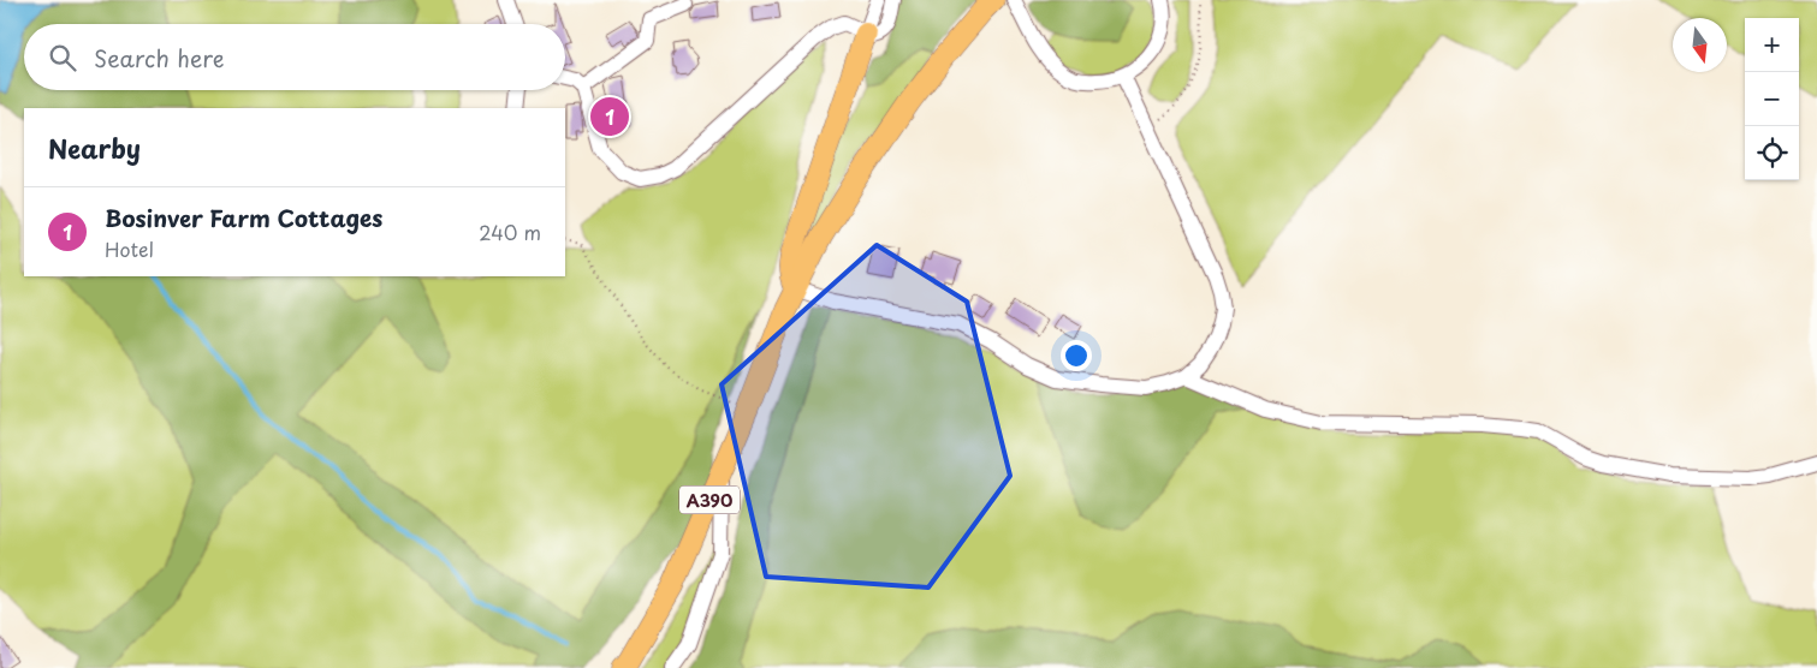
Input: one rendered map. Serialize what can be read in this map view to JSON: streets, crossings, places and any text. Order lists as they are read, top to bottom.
{
  "streets": {
    "highway": ["A390"]
  },
  "north": "bottom",
  "page": {
    "map_buttons": ["+", "−"],
    "search": "Search here",
    "pins": "1",
    "heading": "Nearby",
    "list": [
      {
        "mark": "1",
        "name": "Bosinver Farm Cottages",
        "note": "Hotel",
        "value": "240 m"
      }
    ]
  }
}
